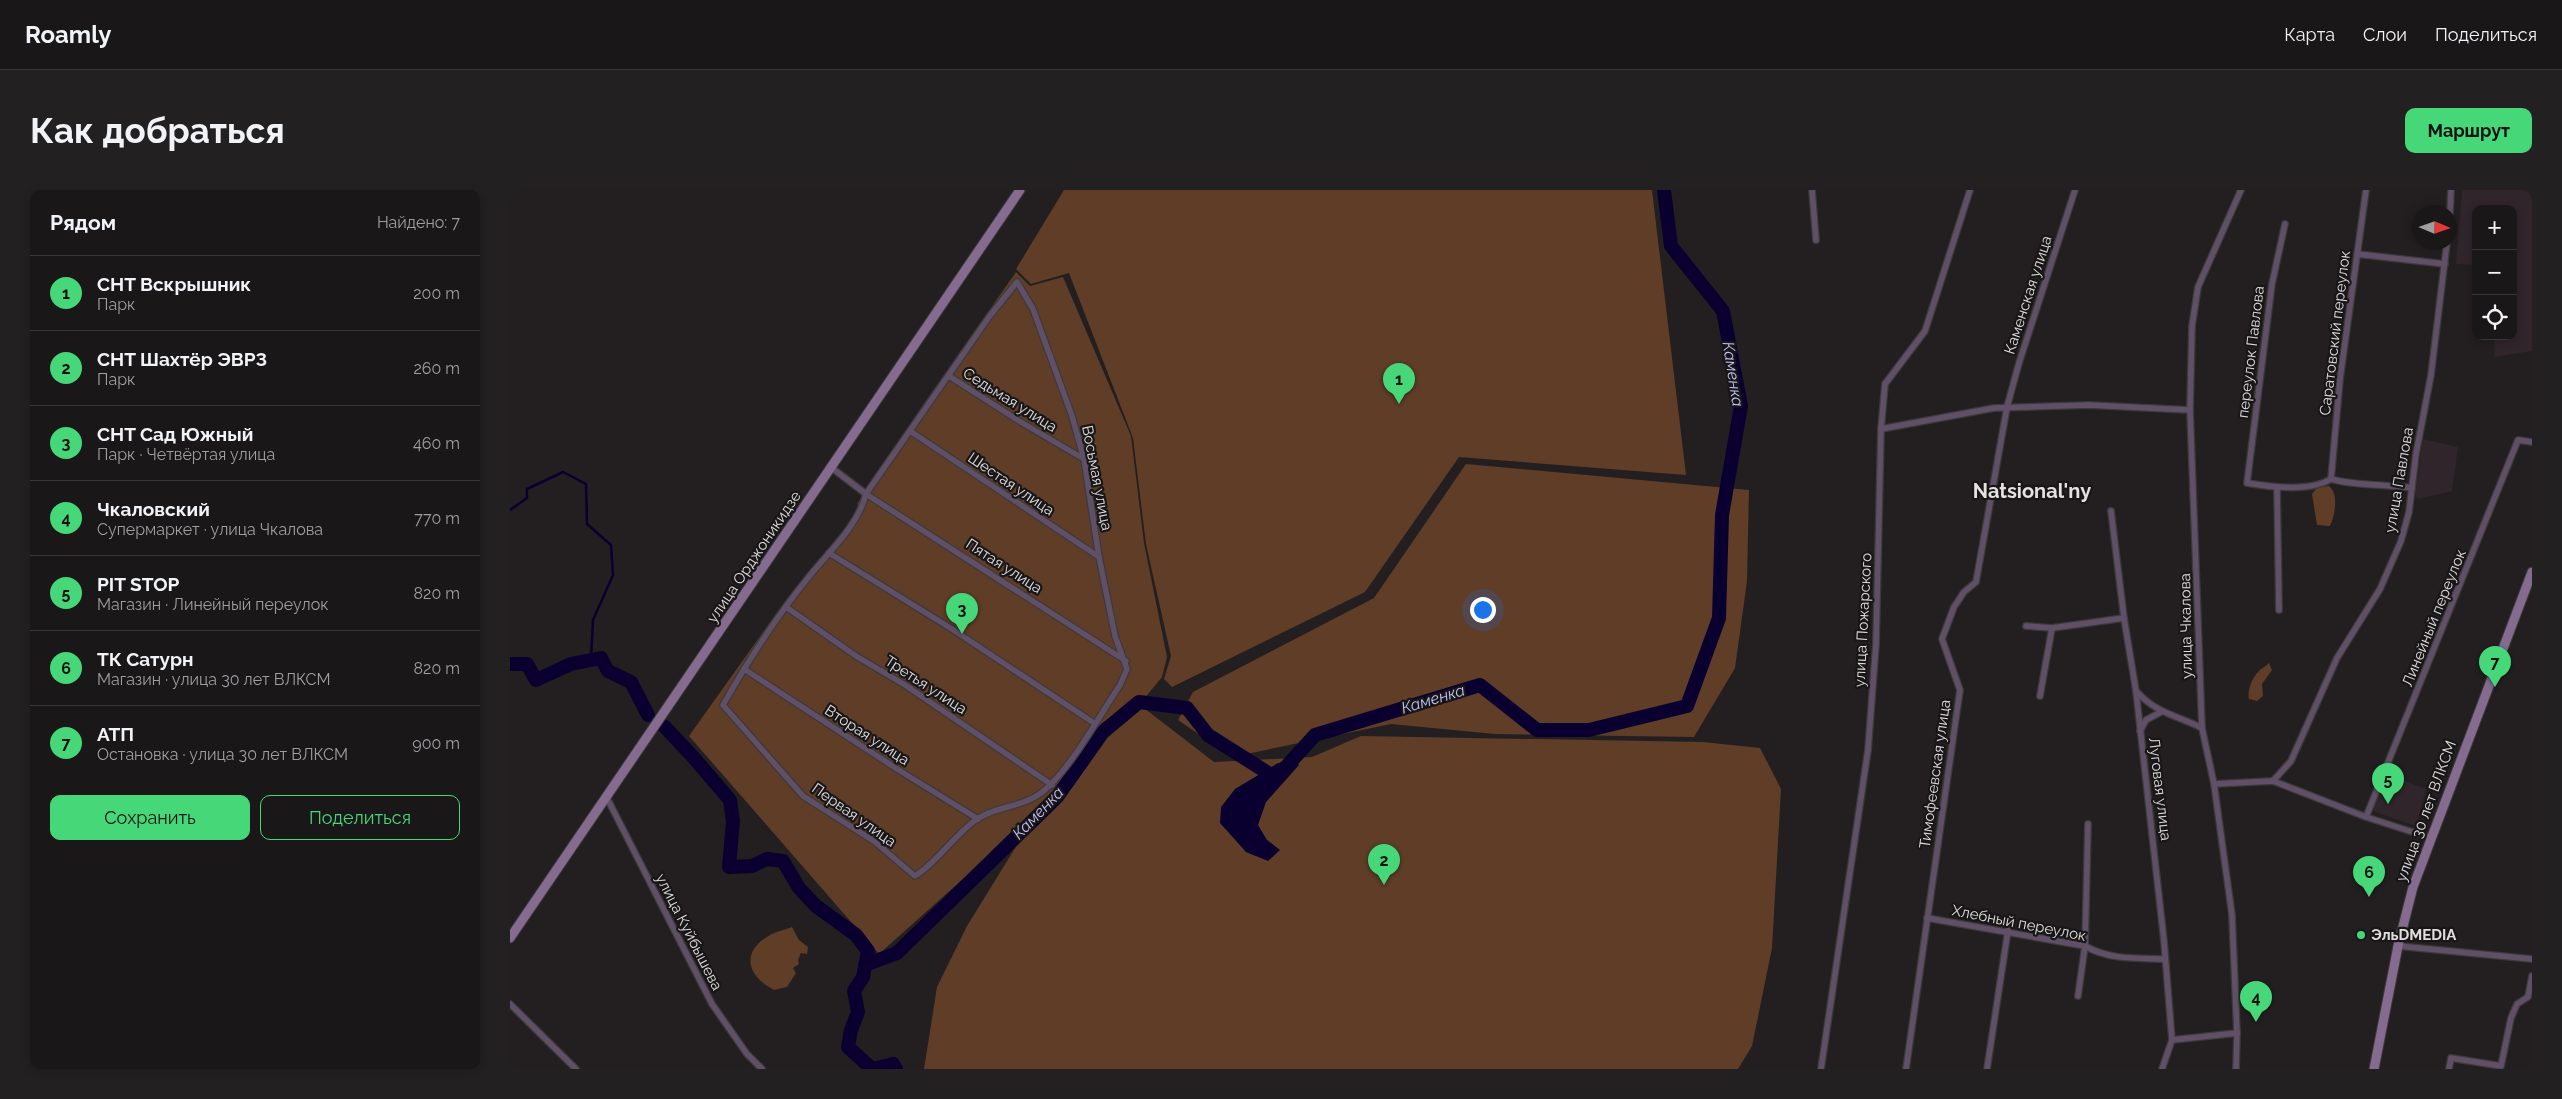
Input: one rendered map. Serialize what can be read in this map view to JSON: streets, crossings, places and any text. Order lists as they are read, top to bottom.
{
  "streets": {
    "main road": ["улица Орджоникидзе", "улица 30 лет ВЛКСМ"],
    "street": [
      "Каменская улица",
      "Саратовский переулок",
      "переулок Павлова",
      "Седьмая улица",
      "Восьмая улица",
      "улица Павлова",
      "Шестая улица",
      "Пятая улица",
      "Линейный переулок",
      "улица Пожарского",
      "улица Чкалова",
      "Третья улица",
      "Вторая улица",
      "Тимофеевская улица",
      "Луговая улица",
      "Первая улица",
      "Хлебный переулок",
      "улица Куйбышева"
    ]
  },
  "crossings": [
    ["Каменская улица", "Тимофеевская улица"],
    ["Седьмая улица", "Восьмая улица"],
    ["Восьмая улица", "Шестая улица"],
    ["Восьмая улица", "Пятая улица"],
    ["улица Орджоникидзе", "Пятая улица"],
    ["улица Орджоникидзе", "улица Куйбышева"],
    ["Вторая улица", "Первая улица"],
    ["Тимофеевская улица", "Хлебный переулок"],
    ["Луговая улица", "Хлебный переулок"]
  ],
  "districts": ["Natsional'ny"],
  "water": ["Каменка"],
  "places": ["ЭльDMEDIA"],
  "north": "right",
  "page": {
    "header": "Roamly",
    "nav": ["Карта", "Слои", "Поделиться"],
    "buttons": [
      "Маршрут",
      ["Сохранить", "Поделиться"]
    ],
    "title": "Как добраться",
    "heading": ["Рядом", "Найдено: 7"],
    "map_buttons": ["+", "−"],
    "list": [
      {
        "mark": "1",
        "name": "СНТ Вскрышник",
        "note": "Парк",
        "value": "200 m"
      },
      {
        "mark": "2",
        "name": "СНТ Шахтёр ЭВРЗ",
        "note": "Парк",
        "value": "260 m"
      },
      {
        "mark": "3",
        "name": "СНТ Сад Южный",
        "note": "Парк · Четвёртая улица",
        "value": "460 m"
      },
      {
        "mark": "4",
        "name": "Чкаловский",
        "note": "Супермаркет · улица Чкалова",
        "value": "770 m"
      },
      {
        "mark": "5",
        "name": "PIT STOP",
        "note": "Магазин · Линейный переулок",
        "value": "820 m"
      },
      {
        "mark": "6",
        "name": "ТК Сатурн",
        "note": "Магазин · улица 30 лет ВЛКСМ",
        "value": "820 m"
      },
      {
        "mark": "7",
        "name": "АТП",
        "note": "Остановка · улица 30 лет ВЛКСМ",
        "value": "900 m"
      }
    ],
    "pins": [
      "1",
      "3",
      "7",
      "5",
      "2",
      "6",
      "4"
    ]
  }
}
